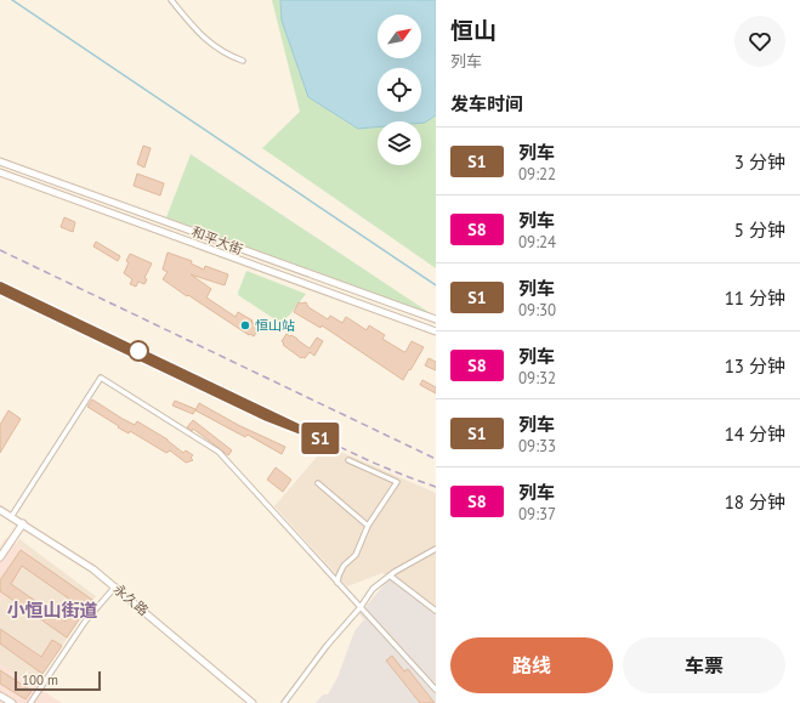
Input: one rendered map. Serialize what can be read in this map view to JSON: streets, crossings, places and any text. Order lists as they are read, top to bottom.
{
  "streets": {
    "main road": ["和平大街", "永久路"]
  },
  "districts": ["小恒山街道"],
  "places": ["恒山站"],
  "scale_bar": "100 m",
  "north": "top right",
  "page": {
    "on_map": "S1",
    "heading": [
      ["恒山", "列车"],
      "发车时间"
    ],
    "list": [
      {
        "mark": "S1",
        "name": "列车",
        "note": "09:22",
        "value": "3 分钟"
      },
      {
        "mark": "S8",
        "name": "列车",
        "note": "09:24",
        "value": "5 分钟"
      },
      {
        "mark": "S1",
        "name": "列车",
        "note": "09:30",
        "value": "11 分钟"
      },
      {
        "mark": "S8",
        "name": "列车",
        "note": "09:32",
        "value": "13 分钟"
      },
      {
        "mark": "S1",
        "name": "列车",
        "note": "09:33",
        "value": "14 分钟"
      },
      {
        "mark": "S8",
        "name": "列车",
        "note": "09:37",
        "value": "18 分钟"
      }
    ],
    "buttons": ["路线", "车票"],
    "scale": "100 m"
  }
}
